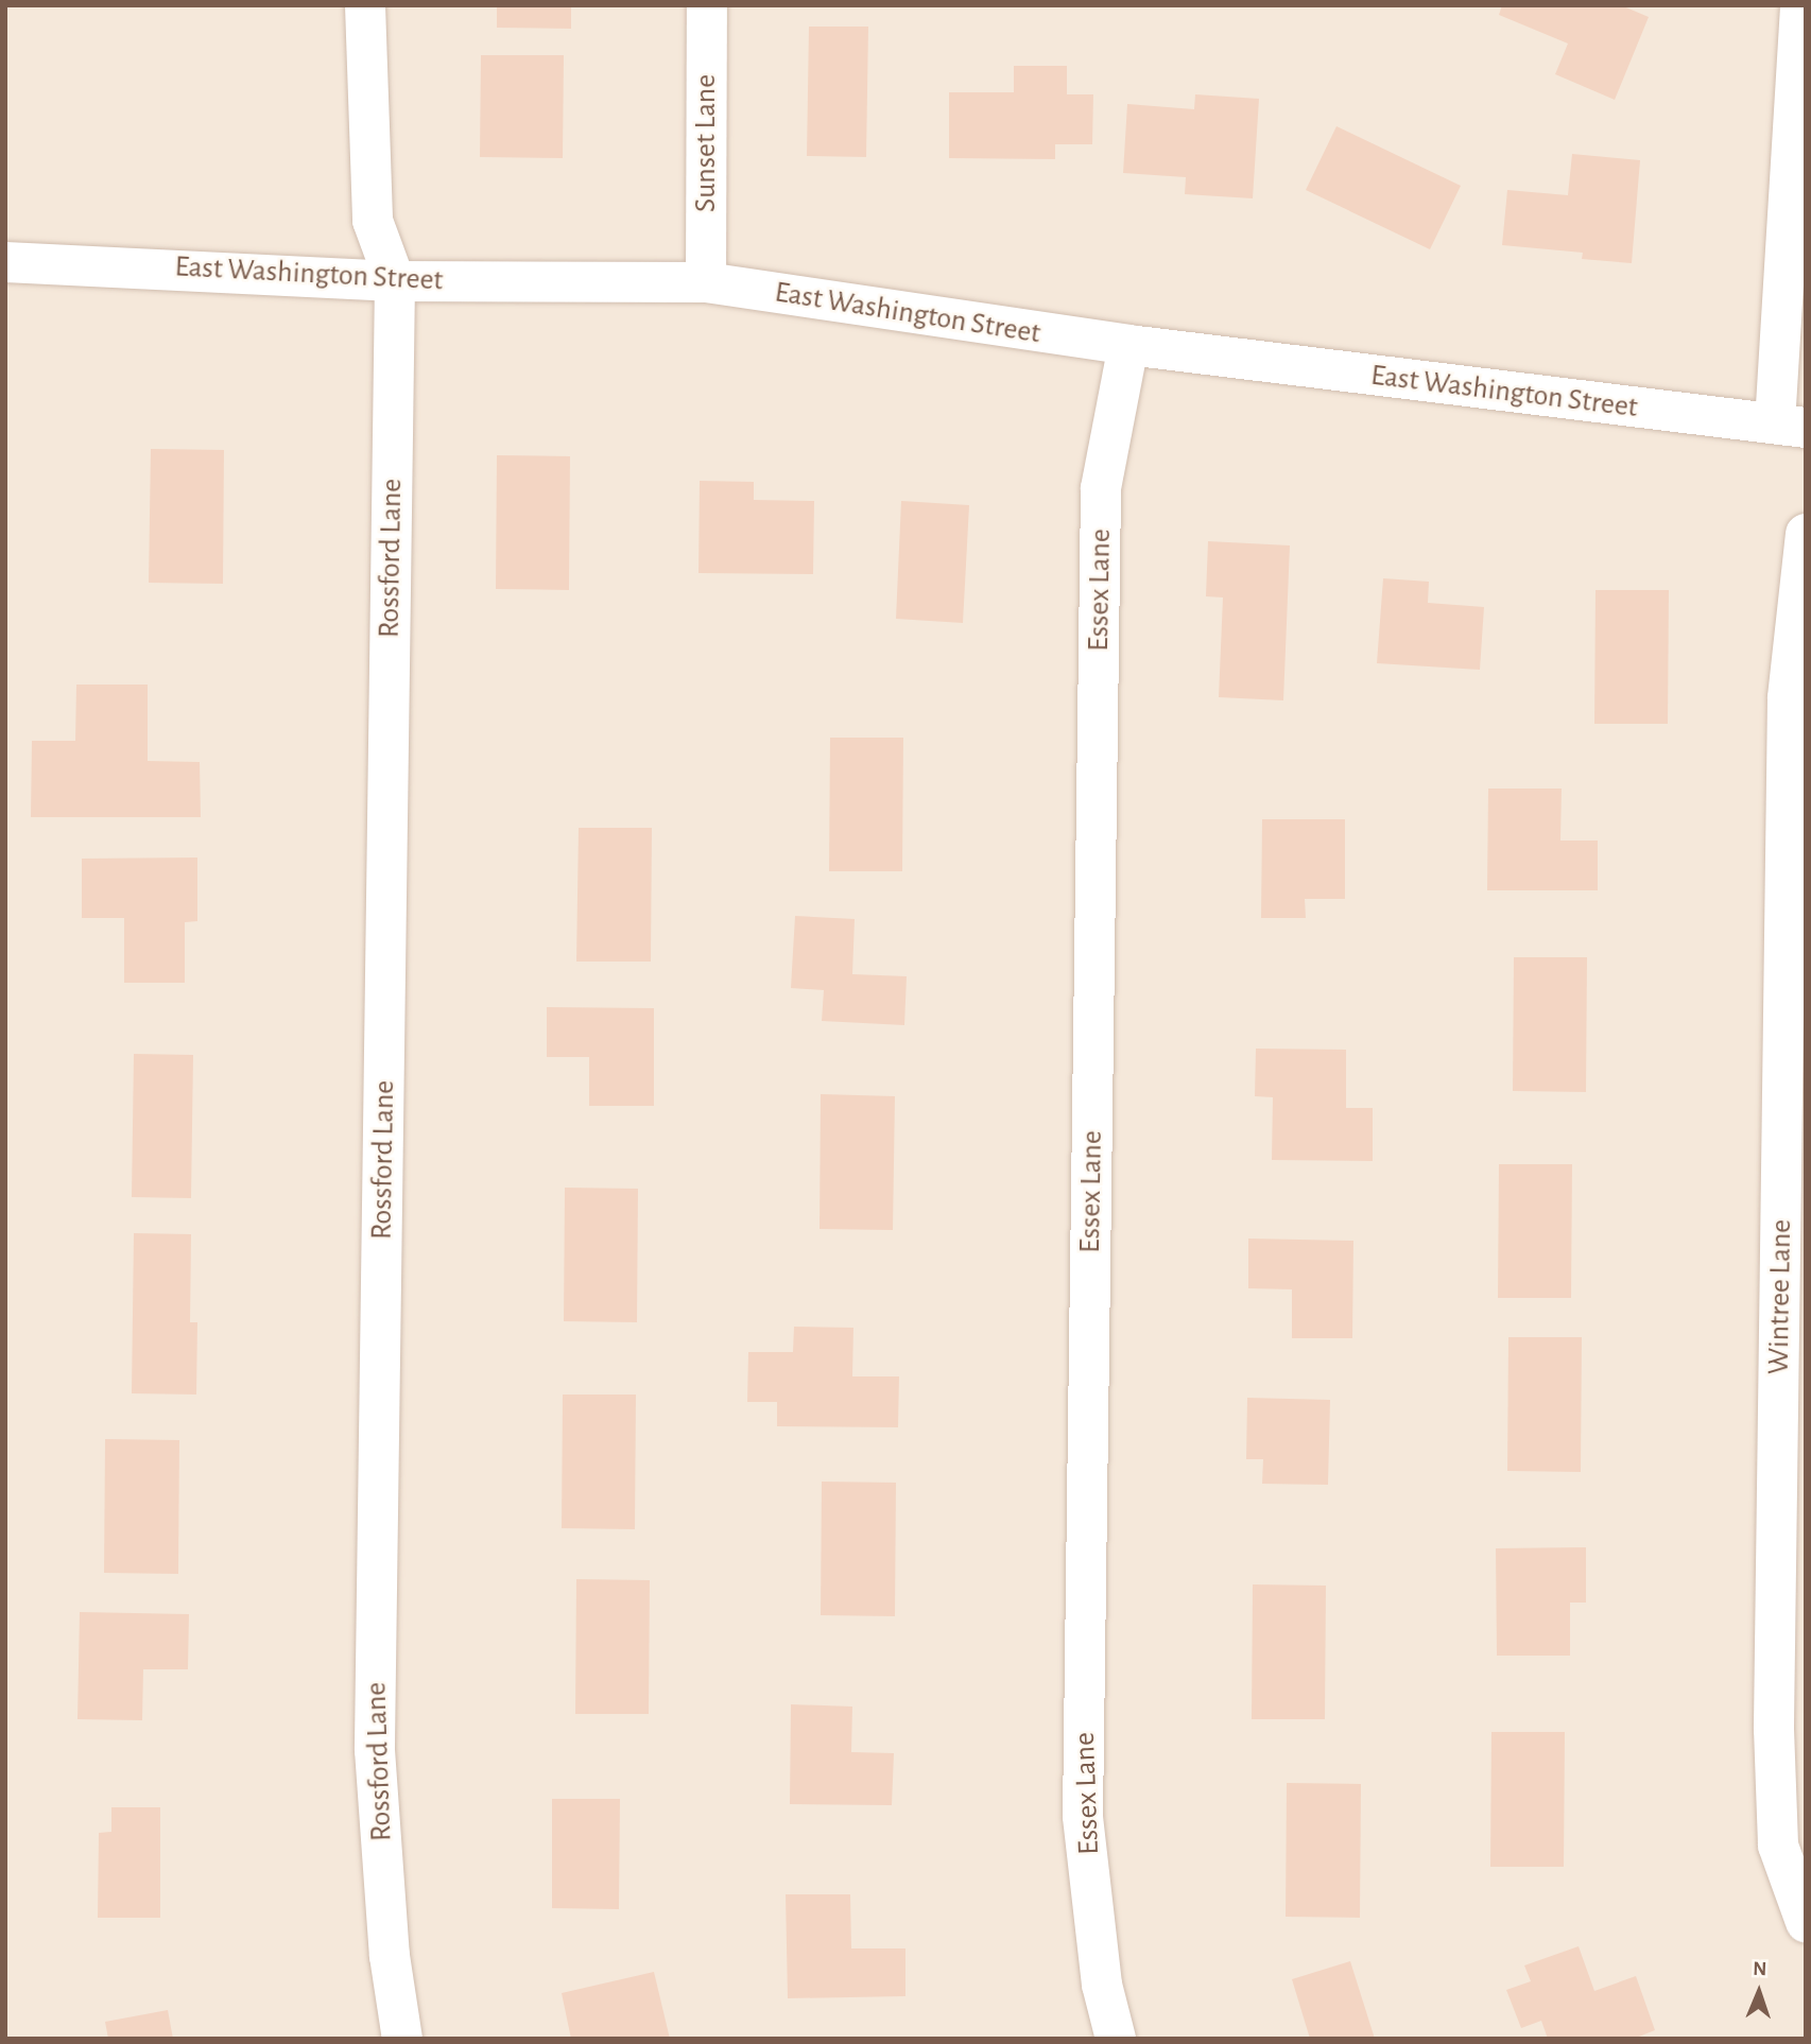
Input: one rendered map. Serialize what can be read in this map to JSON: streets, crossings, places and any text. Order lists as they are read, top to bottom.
{
  "streets": {
    "street": [
      "Sunset Lane",
      "East Washington Street",
      "Rossford Lane",
      "Essex Lane",
      "Wintree Lane"
    ]
  },
  "crossings": [
    ["Sunset Lane", "East Washington Street"],
    ["East Washington Street", "Rossford Lane"],
    ["East Washington Street", "Essex Lane"]
  ],
  "north": "top"
}
